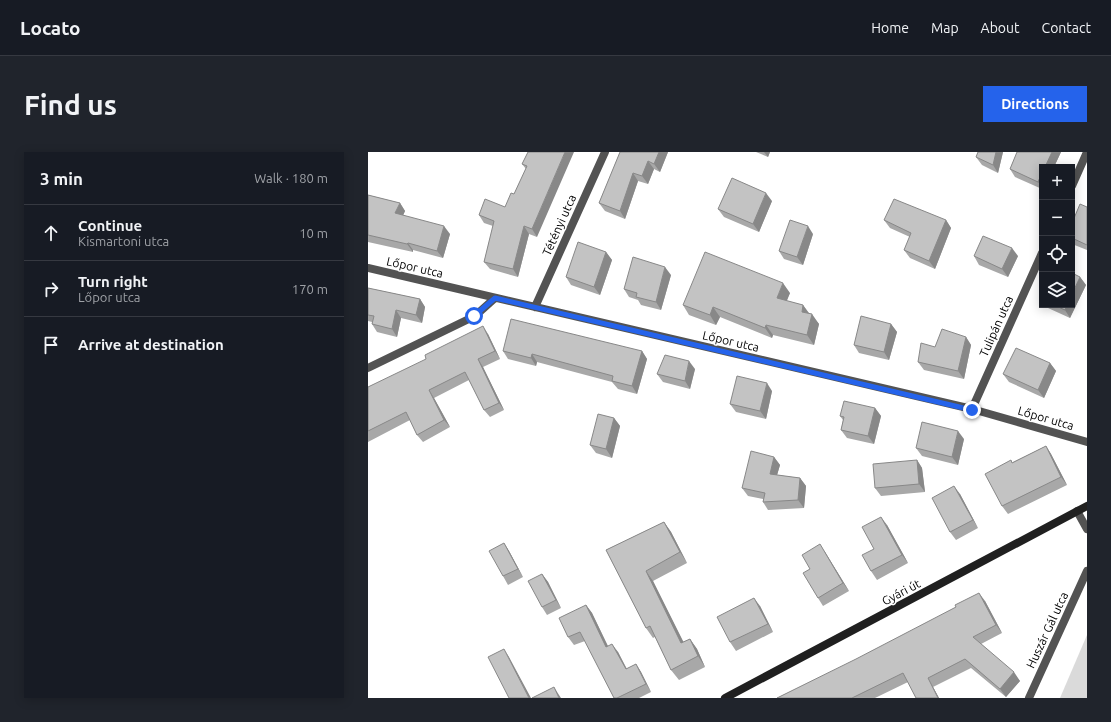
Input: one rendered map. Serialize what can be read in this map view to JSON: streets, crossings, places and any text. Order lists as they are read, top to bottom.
{
  "streets": {
    "street": [
      "Tétényi utca",
      "Lőpor utca",
      "Tulipán utca",
      "Gyári út",
      "Huszár Gál utca"
    ]
  },
  "crossings": [
    ["Tétényi utca", "Lőpor utca"],
    ["Lőpor utca", "Tulipán utca"]
  ],
  "page": {
    "header": "Locato",
    "nav": [
      "Home",
      "Map",
      "About",
      "Contact"
    ],
    "buttons": "Directions",
    "title": "Find us",
    "heading": ["3 min", "Walk · 180 m"],
    "map_buttons": ["+", "−"],
    "list": [
      ["Continue", "Kismartoni utca", "10 m"],
      ["Turn right", "Lőpor utca", "170 m"],
      "Arrive at destination"
    ]
  }
}
